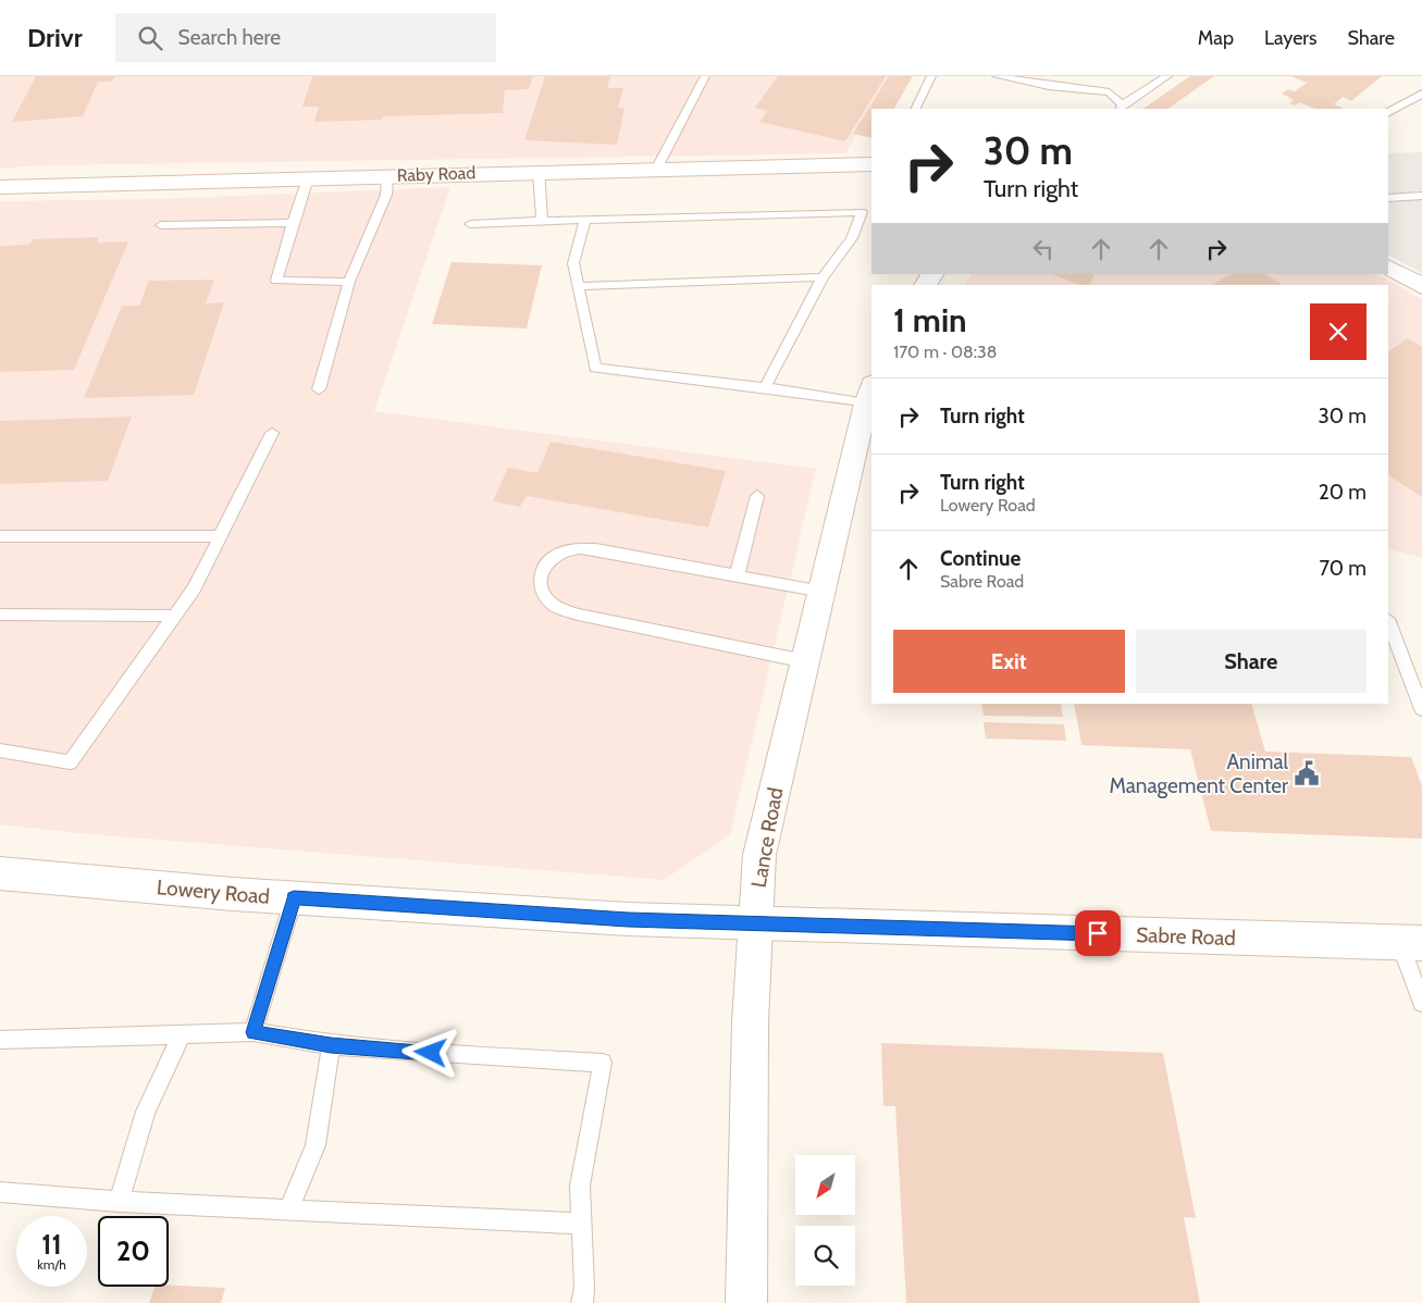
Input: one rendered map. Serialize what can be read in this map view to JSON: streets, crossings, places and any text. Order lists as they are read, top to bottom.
{
  "streets": {
    "street": [
      "Raby Road",
      "Lance Road",
      "Lowery Road",
      "Sabre Road"
    ]
  },
  "crossings": [
    ["Lance Road", "Lowery Road"],
    ["Lance Road", "Sabre Road"],
    ["Lowery Road", "Sabre Road"]
  ],
  "places": {
    "public building": ["Animal Management Center"]
  },
  "north": "bottom left",
  "page": {
    "header": "Drivr",
    "search": "Search here",
    "nav": ["Map", "Layers", "Share"],
    "turn": ["30 m", "Turn right"],
    "heading": ["1 min", "170 m · 08:38"],
    "list": [
      {
        "name": "Turn right",
        "value": "30 m"
      },
      {
        "name": "Turn right",
        "note": "Lowery Road",
        "value": "20 m"
      },
      {
        "name": "Continue",
        "note": "Sabre Road",
        "value": "70 m"
      }
    ],
    "buttons": ["Exit", "Share"],
    "speed": "11 km/h",
    "limit": "20"
  }
}
